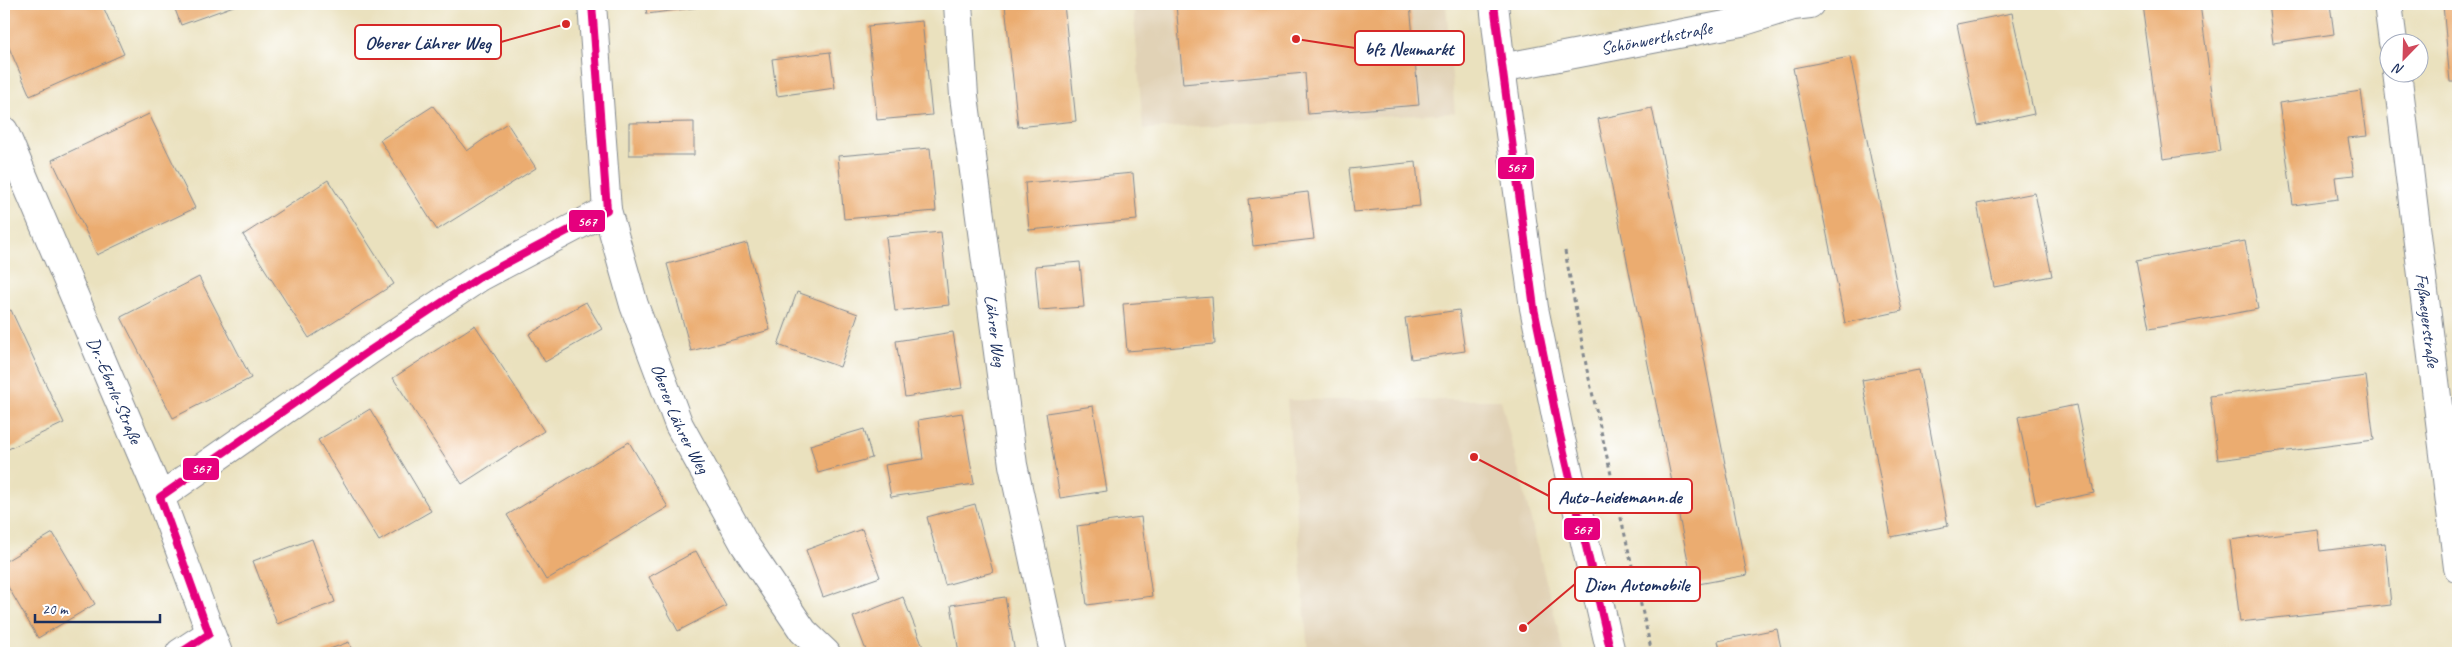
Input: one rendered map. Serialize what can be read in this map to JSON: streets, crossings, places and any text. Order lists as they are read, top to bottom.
{
  "streets": {
    "street": [
      "Schönwerthstraße",
      "Feßmeyerstraße",
      "Lährer Weg",
      "Dr.-Eberle-Straße",
      "Oberer Lährer Weg"
    ]
  },
  "places": [
    "Oberer Lährer Weg",
    "bfz Neumarkt",
    "Auto-heidemann.de",
    "Dion Automobile"
  ],
  "lines": ["transit line 567"],
  "scale_bar": "20 m",
  "north": "bottom left"
}
